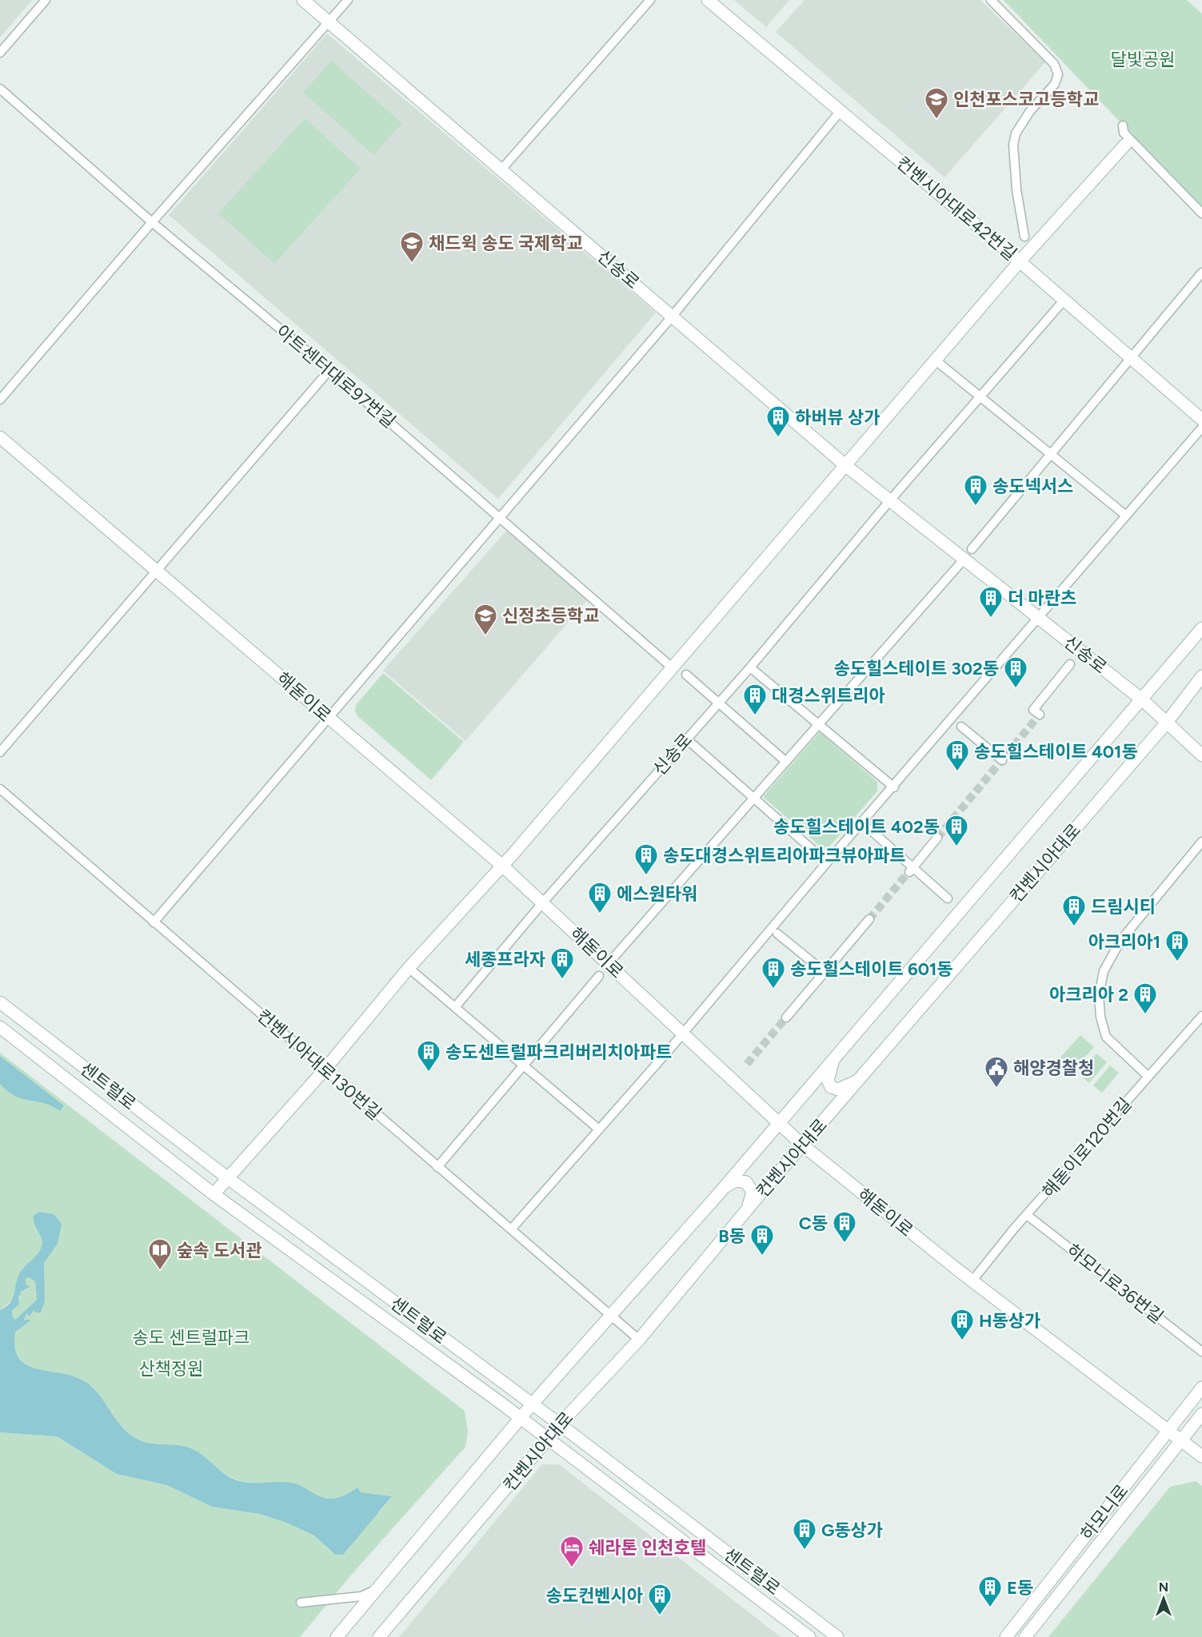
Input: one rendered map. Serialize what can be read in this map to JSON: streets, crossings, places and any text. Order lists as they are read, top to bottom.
{
  "streets": {
    "street": [
      "컨벤시아대로42번길",
      "신송로",
      "아트센터대로97번길",
      "해돋이로",
      "컨벤시아대로",
      "컨벤시아대로130번길",
      "센트럴로",
      "해돋이로120번길",
      "하모니로36번길",
      "하모니로"
    ]
  },
  "crossings": [
    ["신송로", "해돋이로"],
    ["신송로", "컨벤시아대로"],
    ["해돋이로", "컨벤시아대로"],
    ["해돋이로", "해돋이로120번길"],
    ["해돋이로", "하모니로"],
    ["컨벤시아대로", "컨벤시아대로130번길"],
    ["컨벤시아대로", "센트럴로"],
    ["해돋이로120번길", "하모니로36번길"]
  ],
  "parks": ["달빛공원", "송도 센트럴파크", "산책정원"],
  "places": {
    "school or university": ["인천포스코고등학교", "채드윅 송도 국제학교", "신정초등학교"],
    "building": [
      "하버뷰 상가",
      "송도넥서스",
      "더 마란츠",
      "송도힐스테이트 302동",
      "대경스위트리아",
      "송도힐스테이트 401동",
      "송도힐스테이트 402동",
      "송도대경스위트리아파크뷰아파트",
      "에스원타워",
      "드림시티",
      "아크리아1",
      "세종프라자",
      "송도힐스테이트 601동",
      "아크리아 2",
      "송도센트럴파크리버리치아파트",
      "C동",
      "B동",
      "H동상가",
      "G동상가",
      "E동",
      "송도컨벤시아"
    ],
    "public building": ["해양경찰청"],
    "library": ["숲속 도서관"],
    "hotel": ["쉐라톤 인천호텔"]
  },
  "north": "top"
}
